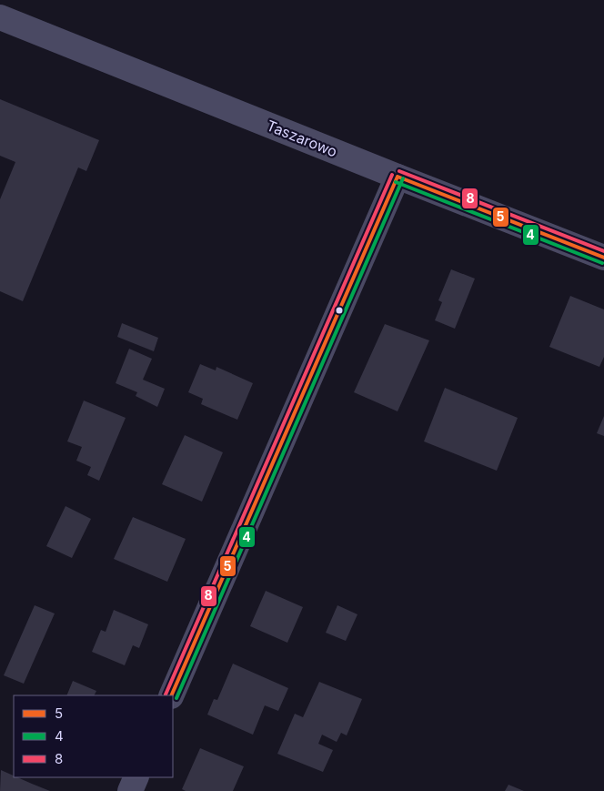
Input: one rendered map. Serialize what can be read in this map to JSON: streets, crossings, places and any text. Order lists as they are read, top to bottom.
{
  "streets": {
    "street": ["Taszarowo"]
  },
  "lines": ["transit line 8", "transit line 5", "transit line 4"],
  "legend": ["5", "4", "8"]
}
